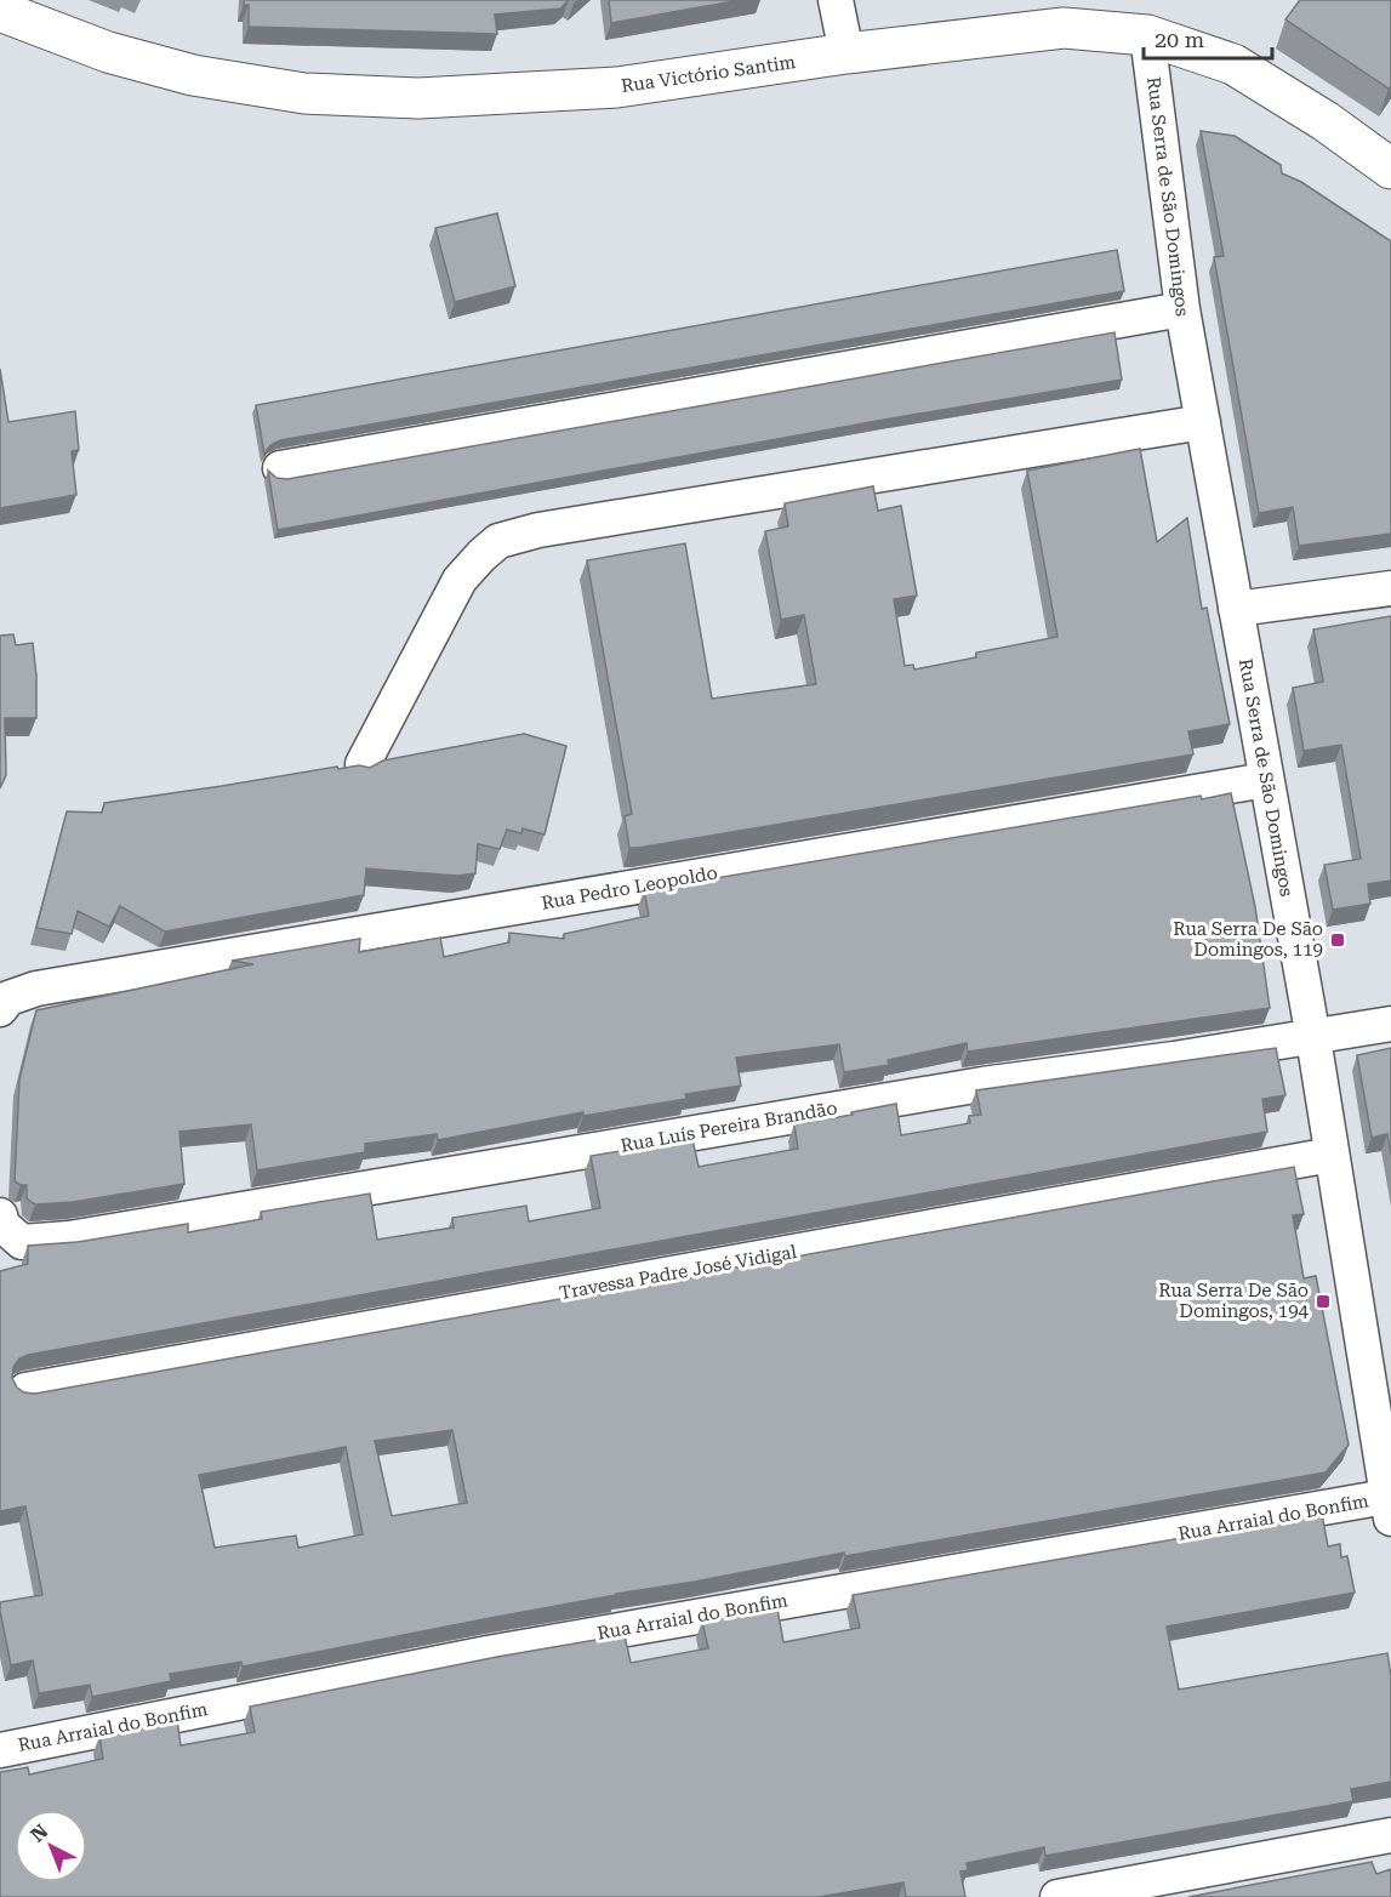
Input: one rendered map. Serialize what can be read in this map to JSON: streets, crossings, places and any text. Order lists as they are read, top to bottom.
{
  "streets": {
    "street": [
      "Rua Victório Santim",
      "Rua Serra de São Domingos",
      "Rua Pedro Leopoldo",
      "Rua Luís Pereira Brandão",
      "Travessa Padre José Vidigal",
      "Rua Arraial do Bonfim"
    ]
  },
  "crossings": [
    ["Rua Victório Santim", "Rua Serra de São Domingos"],
    ["Rua Serra de São Domingos", "Rua Pedro Leopoldo"],
    ["Rua Serra de São Domingos", "Rua Luís Pereira Brandão"],
    ["Rua Serra de São Domingos", "Travessa Padre José Vidigal"],
    ["Rua Serra de São Domingos", "Rua Arraial do Bonfim"]
  ],
  "places": {
    "transit": ["Rua Serra De São Domingos, 119", "Rua Serra De São Domingos, 194"]
  },
  "scale_bar": "20 m",
  "north": "top left"
}
